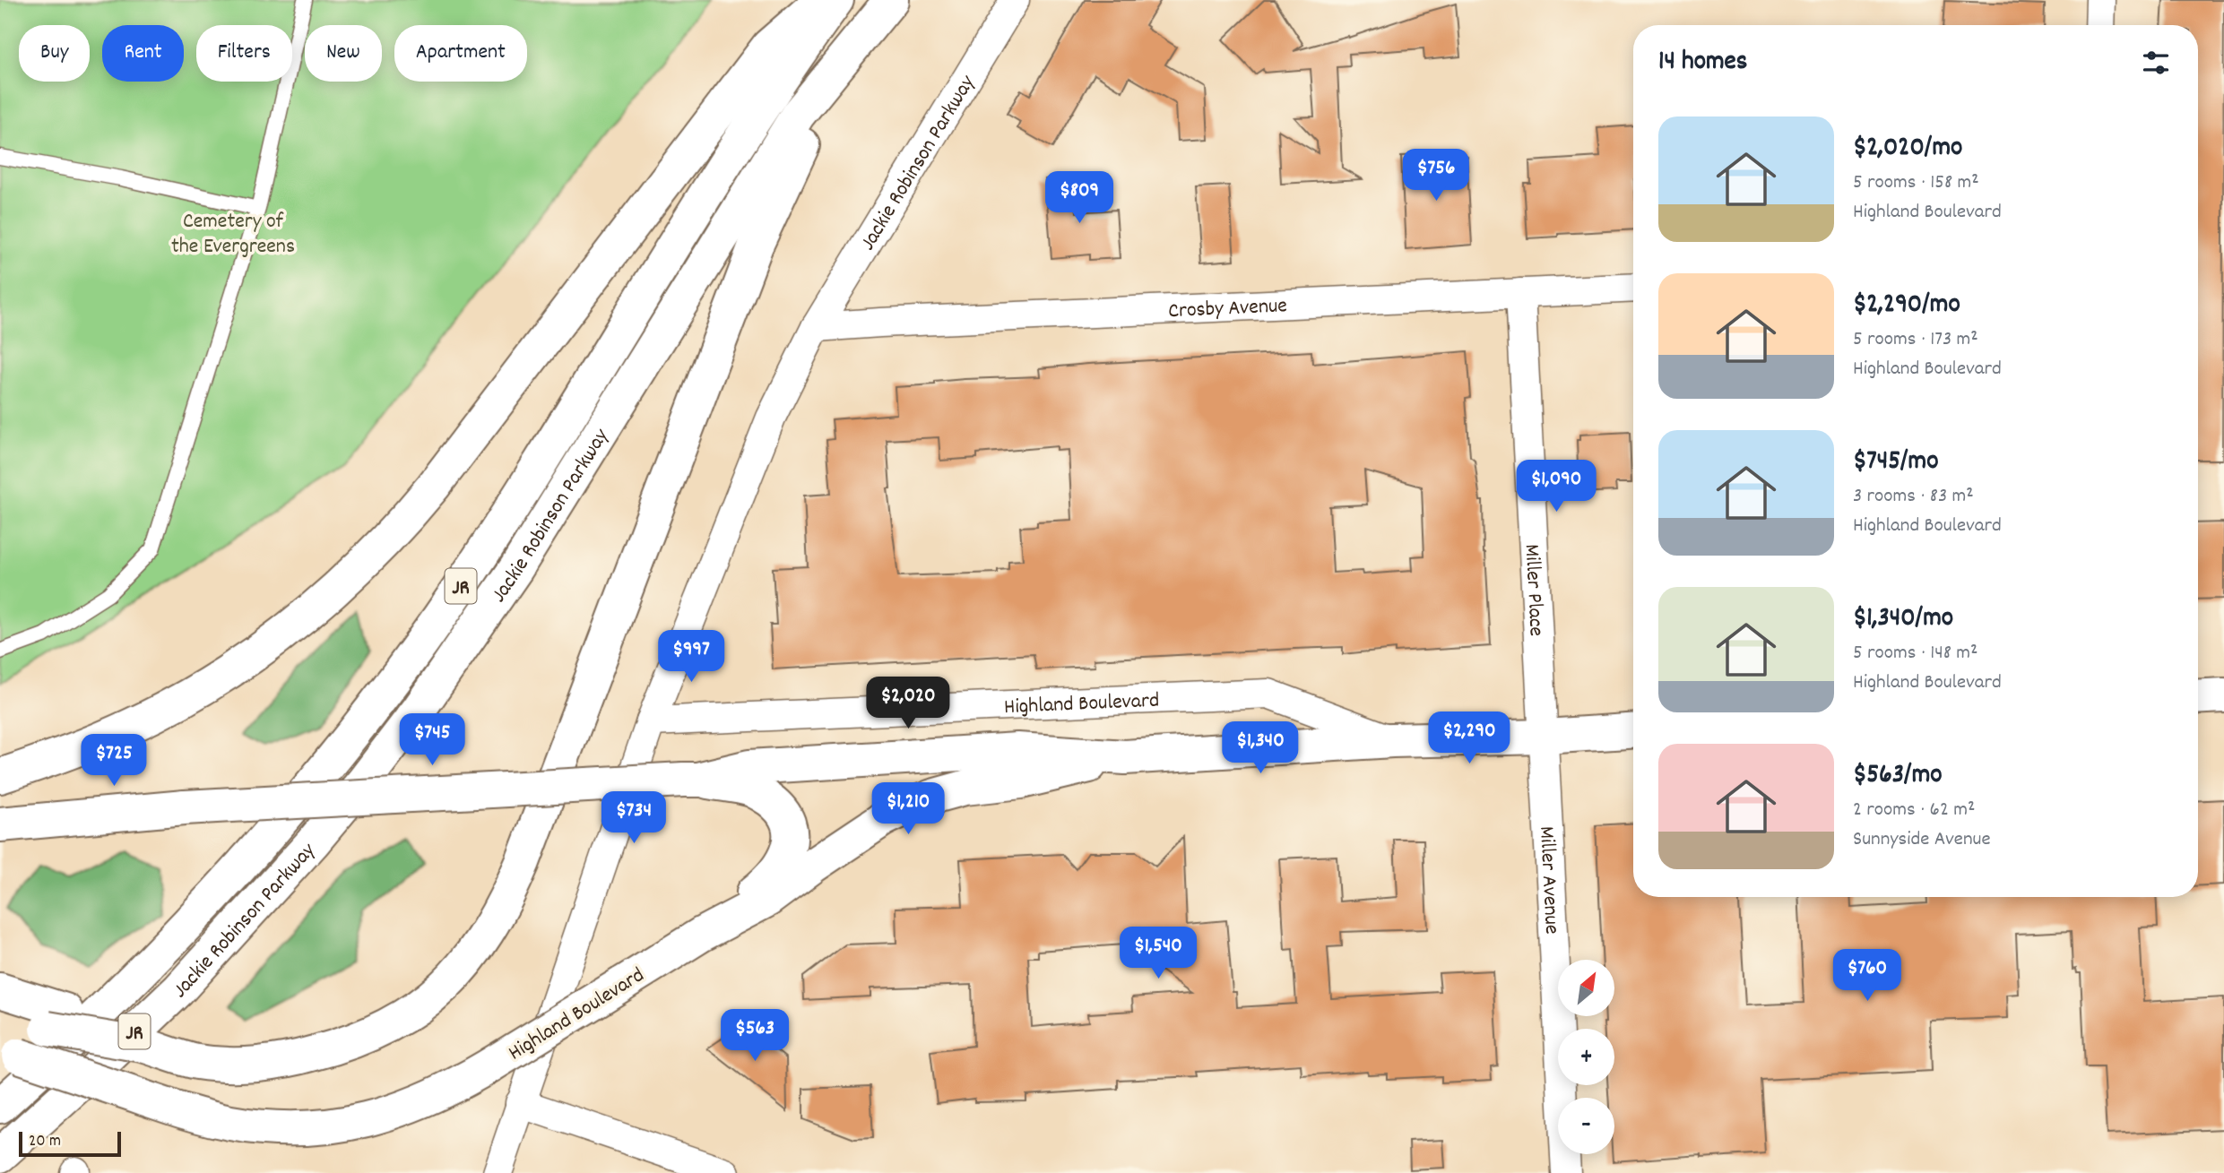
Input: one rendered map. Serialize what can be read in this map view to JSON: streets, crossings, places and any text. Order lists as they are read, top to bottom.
{
  "streets": {
    "main road": ["Jackie Robinson Parkway", "JR", "Highland Boulevard"],
    "street": ["Crosby Avenue", "Miller Place", "Miller Avenue"]
  },
  "crossings": [
    ["Jackie Robinson Parkway", "Crosby Avenue"],
    ["Jackie Robinson Parkway", "Highland Boulevard"],
    ["Crosby Avenue", "Miller Place"],
    ["Miller Place", "Highland Boulevard"],
    ["Miller Place", "Miller Avenue"],
    ["Highland Boulevard", "Miller Avenue"]
  ],
  "parks": ["Cemetery of the Evergreens"],
  "scale_bar": "20 m",
  "north": "top right",
  "page": {
    "chip": [
      "Buy",
      "Rent",
      "Filters",
      "New",
      "Apartment"
    ],
    "heading": "14 homes",
    "list": [
      {
        "name": "$2,020/mo",
        "note": "5 rooms · 158 m² · Highland Boulevard"
      },
      {
        "name": "$2,290/mo",
        "note": "5 rooms · 173 m² · Highland Boulevard"
      },
      {
        "name": "$745/mo",
        "note": "3 rooms · 83 m² · Highland Boulevard"
      },
      {
        "name": "$1,340/mo",
        "note": "5 rooms · 148 m² · Highland Boulevard"
      },
      {
        "name": "$563/mo",
        "note": "2 rooms · 62 m² · Sunnyside Avenue"
      }
    ],
    "price": [
      "$756",
      "$809",
      "$1,090",
      "$997",
      "$2,020",
      "$2,290",
      "$745",
      "$1,340",
      "$725",
      "$1,210",
      "$734",
      "$1,540",
      "$760",
      "$563"
    ],
    "map_buttons": ["+", "−"],
    "scale": "20 m"
  }
}
